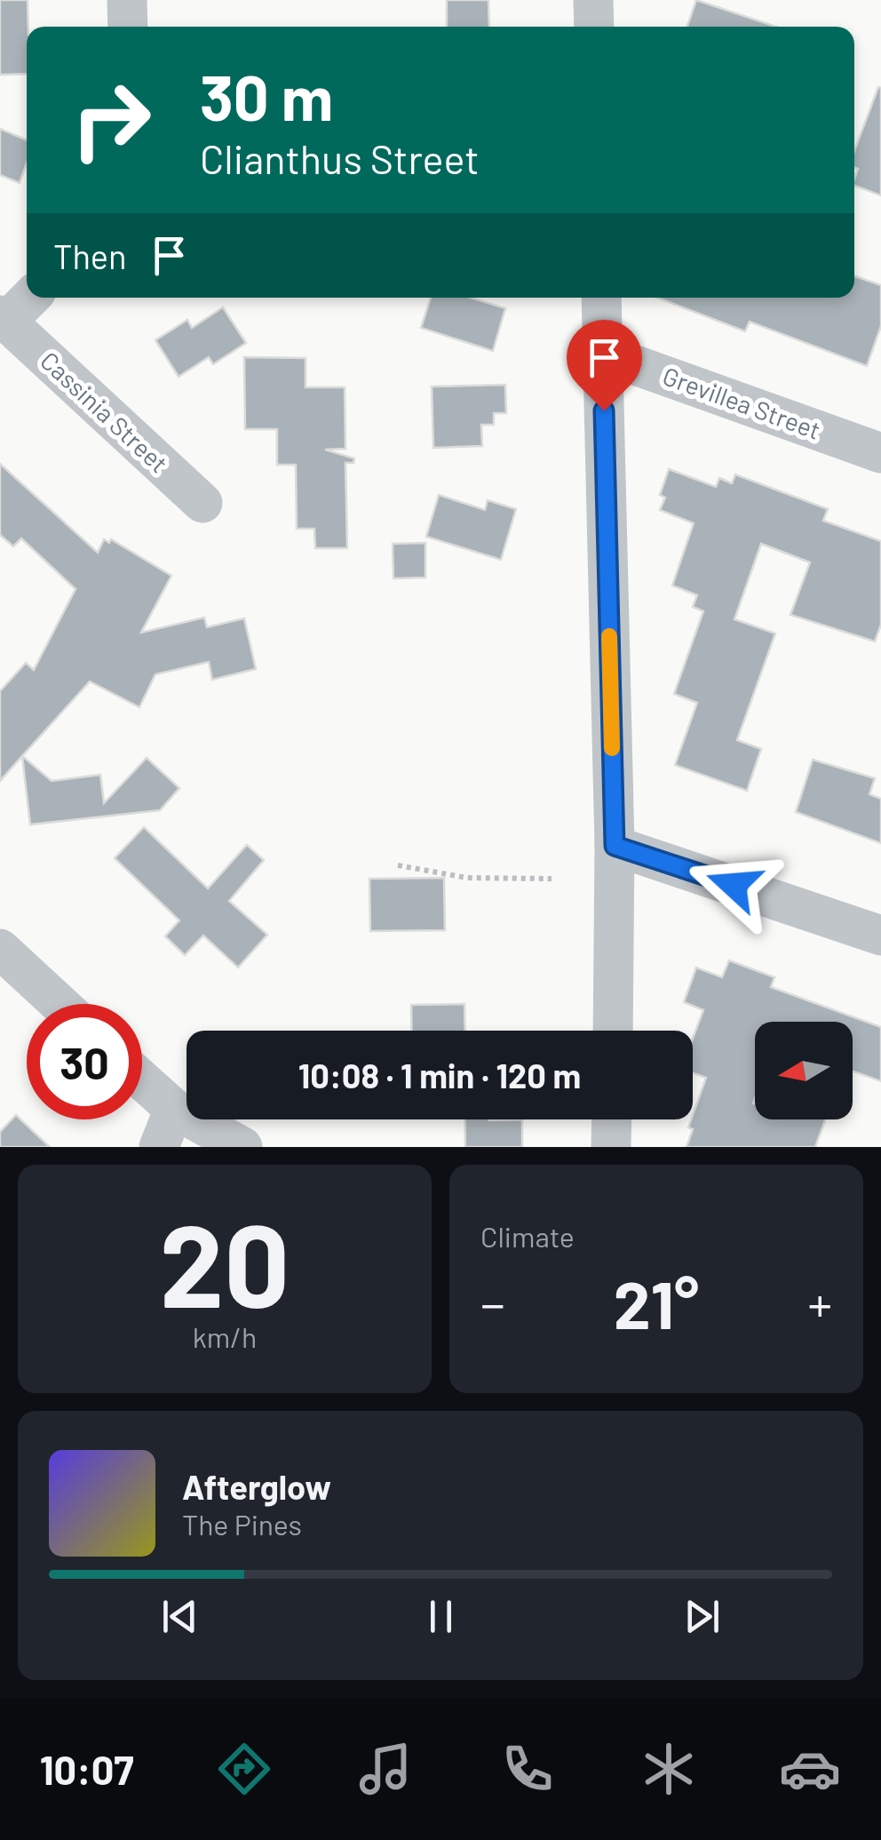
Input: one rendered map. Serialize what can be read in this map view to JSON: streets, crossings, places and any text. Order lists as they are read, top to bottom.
{
  "streets": {
    "street": ["Grevillea Street", "Cassinia Street"]
  },
  "north": "left",
  "page": {
    "turn": ["30 m", "Clianthus Street"],
    "then": "Then",
    "limit": "30",
    "trip": "10:08 · 1 min · 120 m",
    "tile": [
      ["20", "km/h"],
      "Climate"
    ],
    "heat": ["−", "21°", "+"],
    "song": ["Afterglow", "The Pines"],
    "tabs": "10:07"
  }
}
